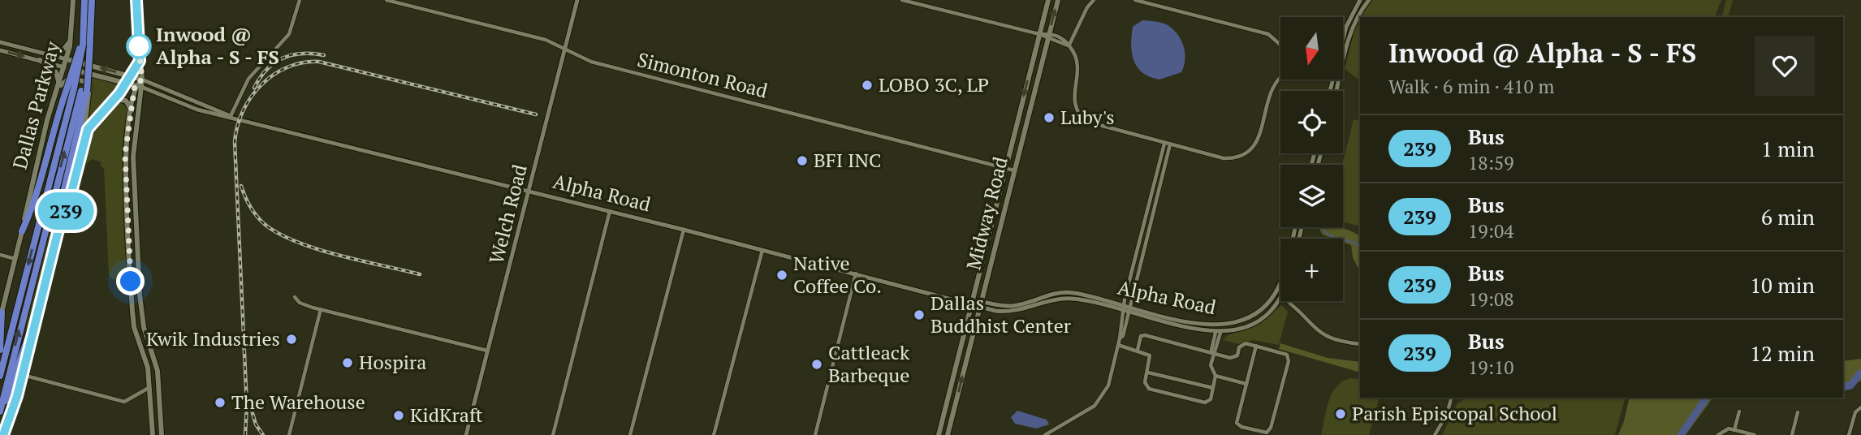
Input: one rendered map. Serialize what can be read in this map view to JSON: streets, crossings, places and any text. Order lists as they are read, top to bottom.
{
  "streets": {
    "main road": ["Dallas Parkway", "Alpha Road", "Midway Road"],
    "street": ["Simonton Road", "Welch Road"]
  },
  "crossings": [
    ["Simonton Road", "Midway Road"],
    ["Simonton Road", "Welch Road"],
    ["Dallas Parkway", "Alpha Road"],
    ["Alpha Road", "Midway Road"],
    ["Alpha Road", "Welch Road"]
  ],
  "places": [
    "Inwood @ Alpha - S - FS",
    "LOBO 3C, LP",
    "Luby's",
    "BFI INC",
    "Native Coffee Co.",
    "Dallas Buddhist Center",
    "Kwik Industries",
    "Hospira",
    "Cattleack Barbeque",
    "The Warehouse",
    "Parish Episcopal School",
    "KidKraft"
  ],
  "lines": ["bus line 239"],
  "north": "bottom",
  "page": {
    "on_map": "239",
    "map_buttons": "+",
    "heading": ["Inwood @ Alpha - S - FS", "Walk · 6 min · 410 m"],
    "list": [
      {
        "mark": "239",
        "name": "Bus",
        "note": "18:59",
        "value": "1 min"
      },
      {
        "mark": "239",
        "name": "Bus",
        "note": "19:04",
        "value": "6 min"
      },
      {
        "mark": "239",
        "name": "Bus",
        "note": "19:08",
        "value": "10 min"
      },
      {
        "mark": "239",
        "name": "Bus",
        "note": "19:10",
        "value": "12 min"
      }
    ]
  }
}
